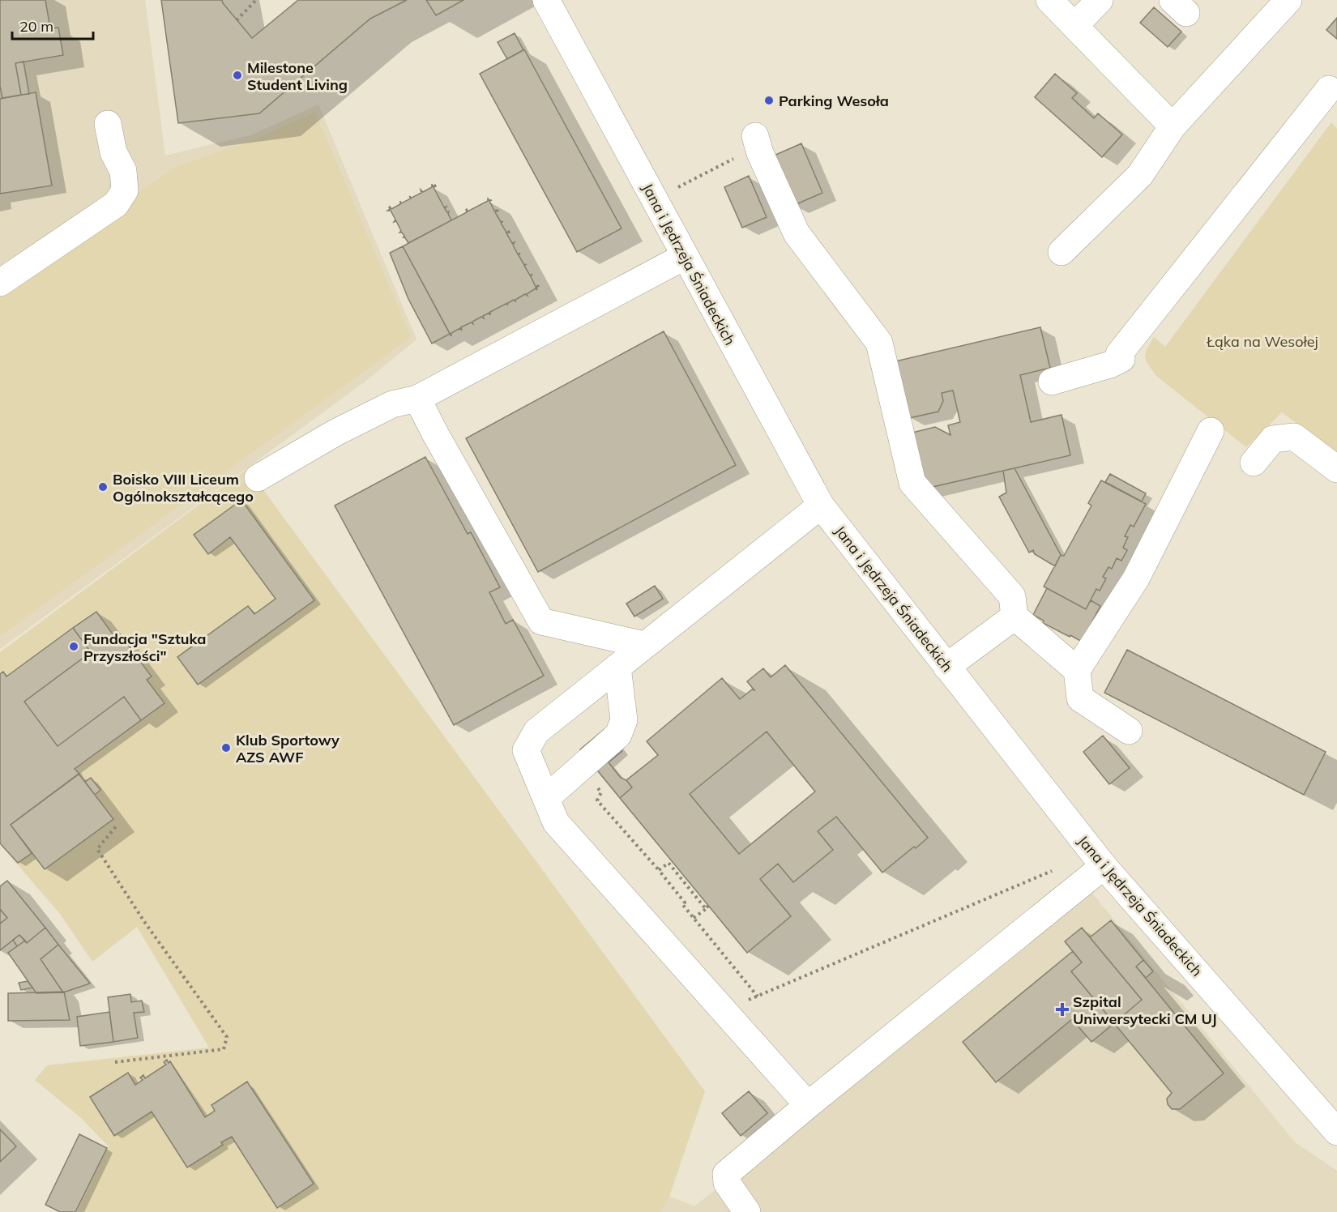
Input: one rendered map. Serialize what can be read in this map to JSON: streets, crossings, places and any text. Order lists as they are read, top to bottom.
{
  "streets": {
    "street": ["Jana i Jędrzeja Śniadeckich"]
  },
  "parks": ["Łąka na Wesołej"],
  "places": {
    "other": [
      "Milestone Student Living",
      "Parking Wesoła",
      "Boisko VIII Liceum Ogólnokształcącego",
      "Fundacja \"Sztuka Przyszłości\"",
      "Klub Sportowy AZS AWF"
    ],
    "health": ["Szpital Uniwersytecki CM UJ"]
  },
  "scale_bar": "20 m"
}
